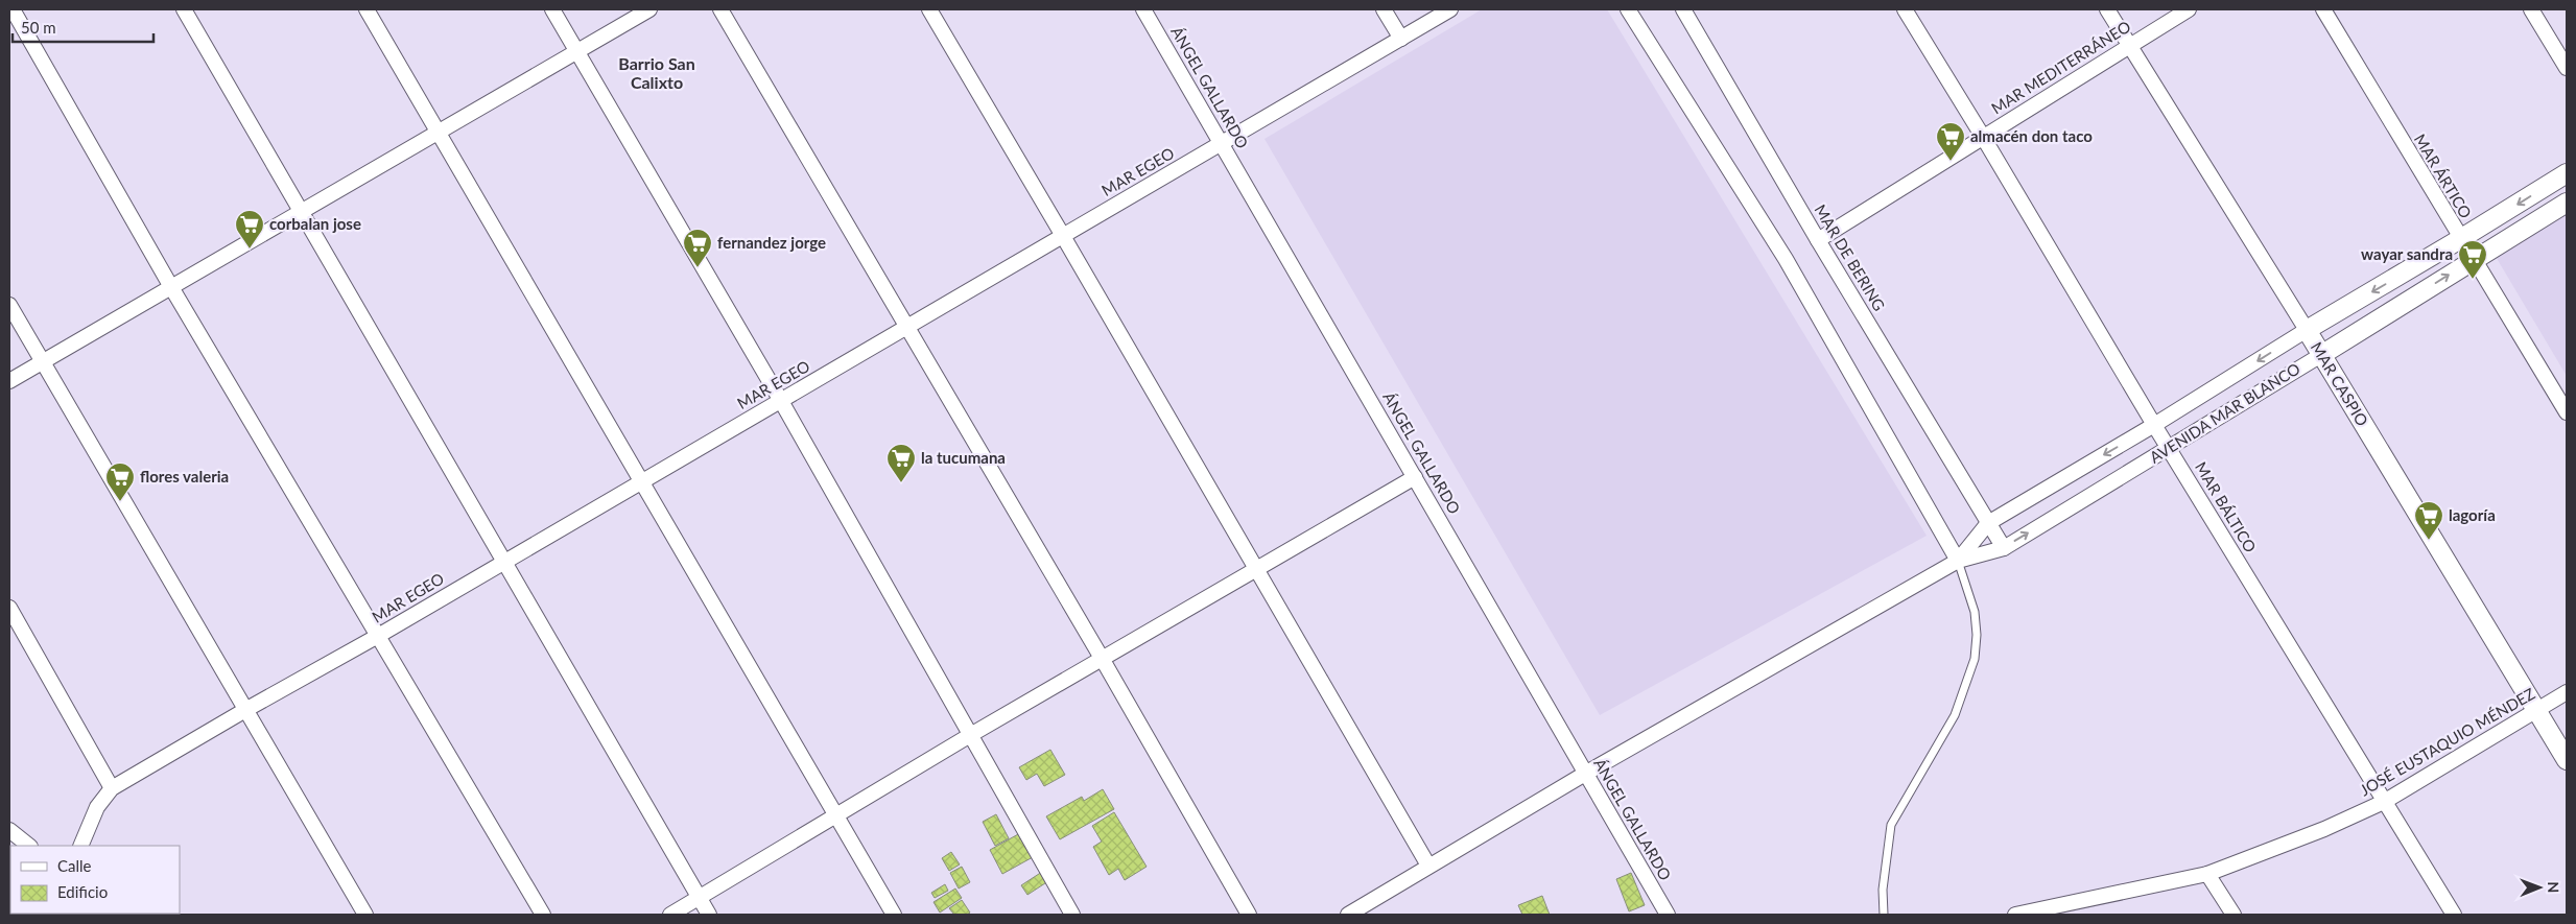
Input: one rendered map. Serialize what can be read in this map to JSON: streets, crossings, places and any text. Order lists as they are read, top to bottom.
{
  "streets": {
    "street": [
      "MAR MEDITERRÁNEO",
      "ÁNGEL GALLARDO",
      "MAR EGEO",
      "MAR ÁRTICO",
      "MAR DE BERING",
      "MAR CASPIO",
      "AVENIDA MAR BLANCO",
      "MAR BÁLTICO",
      "JOSÉ EUSTAQUIO MÉNDEZ"
    ]
  },
  "crossings": [
    ["MAR MEDITERRÁNEO", "MAR DE BERING"],
    ["MAR MEDITERRÁNEO", "MAR CASPIO"],
    ["MAR MEDITERRÁNEO", "MAR BÁLTICO"],
    ["ÁNGEL GALLARDO", "MAR EGEO"],
    ["MAR ÁRTICO", "AVENIDA MAR BLANCO"],
    ["MAR DE BERING", "AVENIDA MAR BLANCO"],
    ["MAR CASPIO", "AVENIDA MAR BLANCO"],
    ["MAR CASPIO", "JOSÉ EUSTAQUIO MÉNDEZ"],
    ["AVENIDA MAR BLANCO", "MAR BÁLTICO"],
    ["MAR BÁLTICO", "JOSÉ EUSTAQUIO MÉNDEZ"]
  ],
  "districts": ["Barrio San Calixto"],
  "places": {
    "supermarket": [
      "almacén don taco",
      "corbalan jose",
      "fernandez jorge",
      "wayar sandra",
      "la tucumana",
      "flores valeria",
      "lagoría"
    ]
  },
  "legend": ["Calle", "Edificio"],
  "scale_bar": "50 m",
  "north": "right"
}
